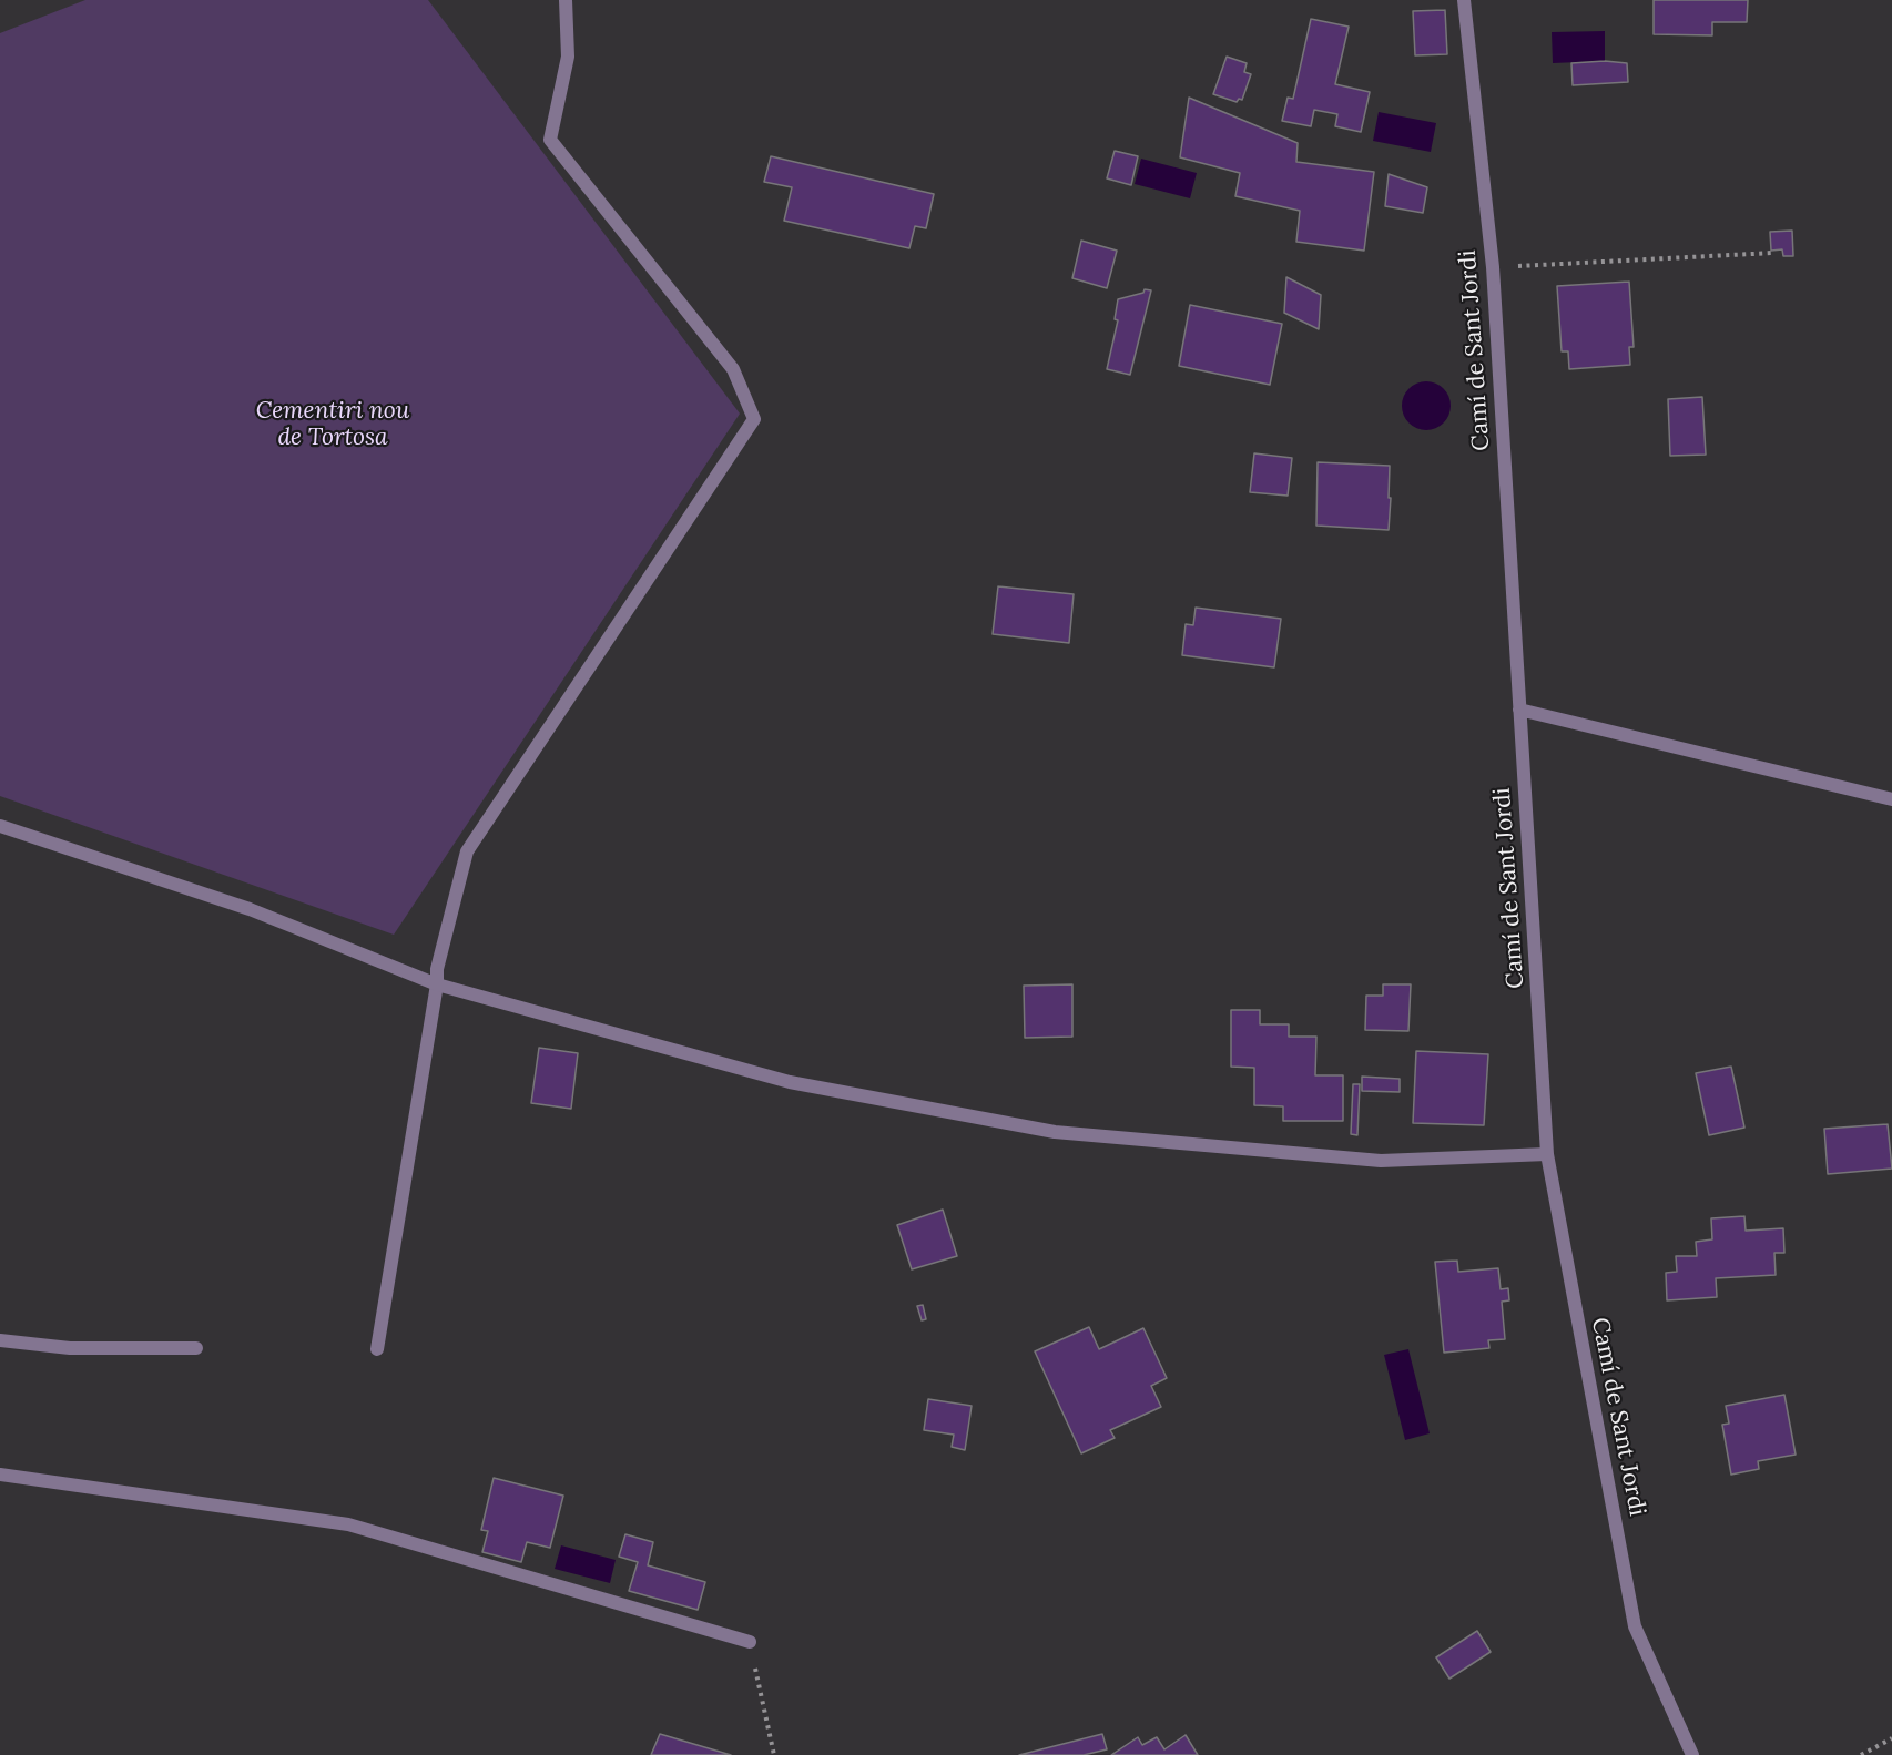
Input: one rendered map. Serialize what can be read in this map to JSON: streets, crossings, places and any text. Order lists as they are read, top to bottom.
{
  "streets": {
    "street": ["Camí de Sant Jordi"]
  },
  "parks": ["Cementiri nou de Tortosa"]
}
